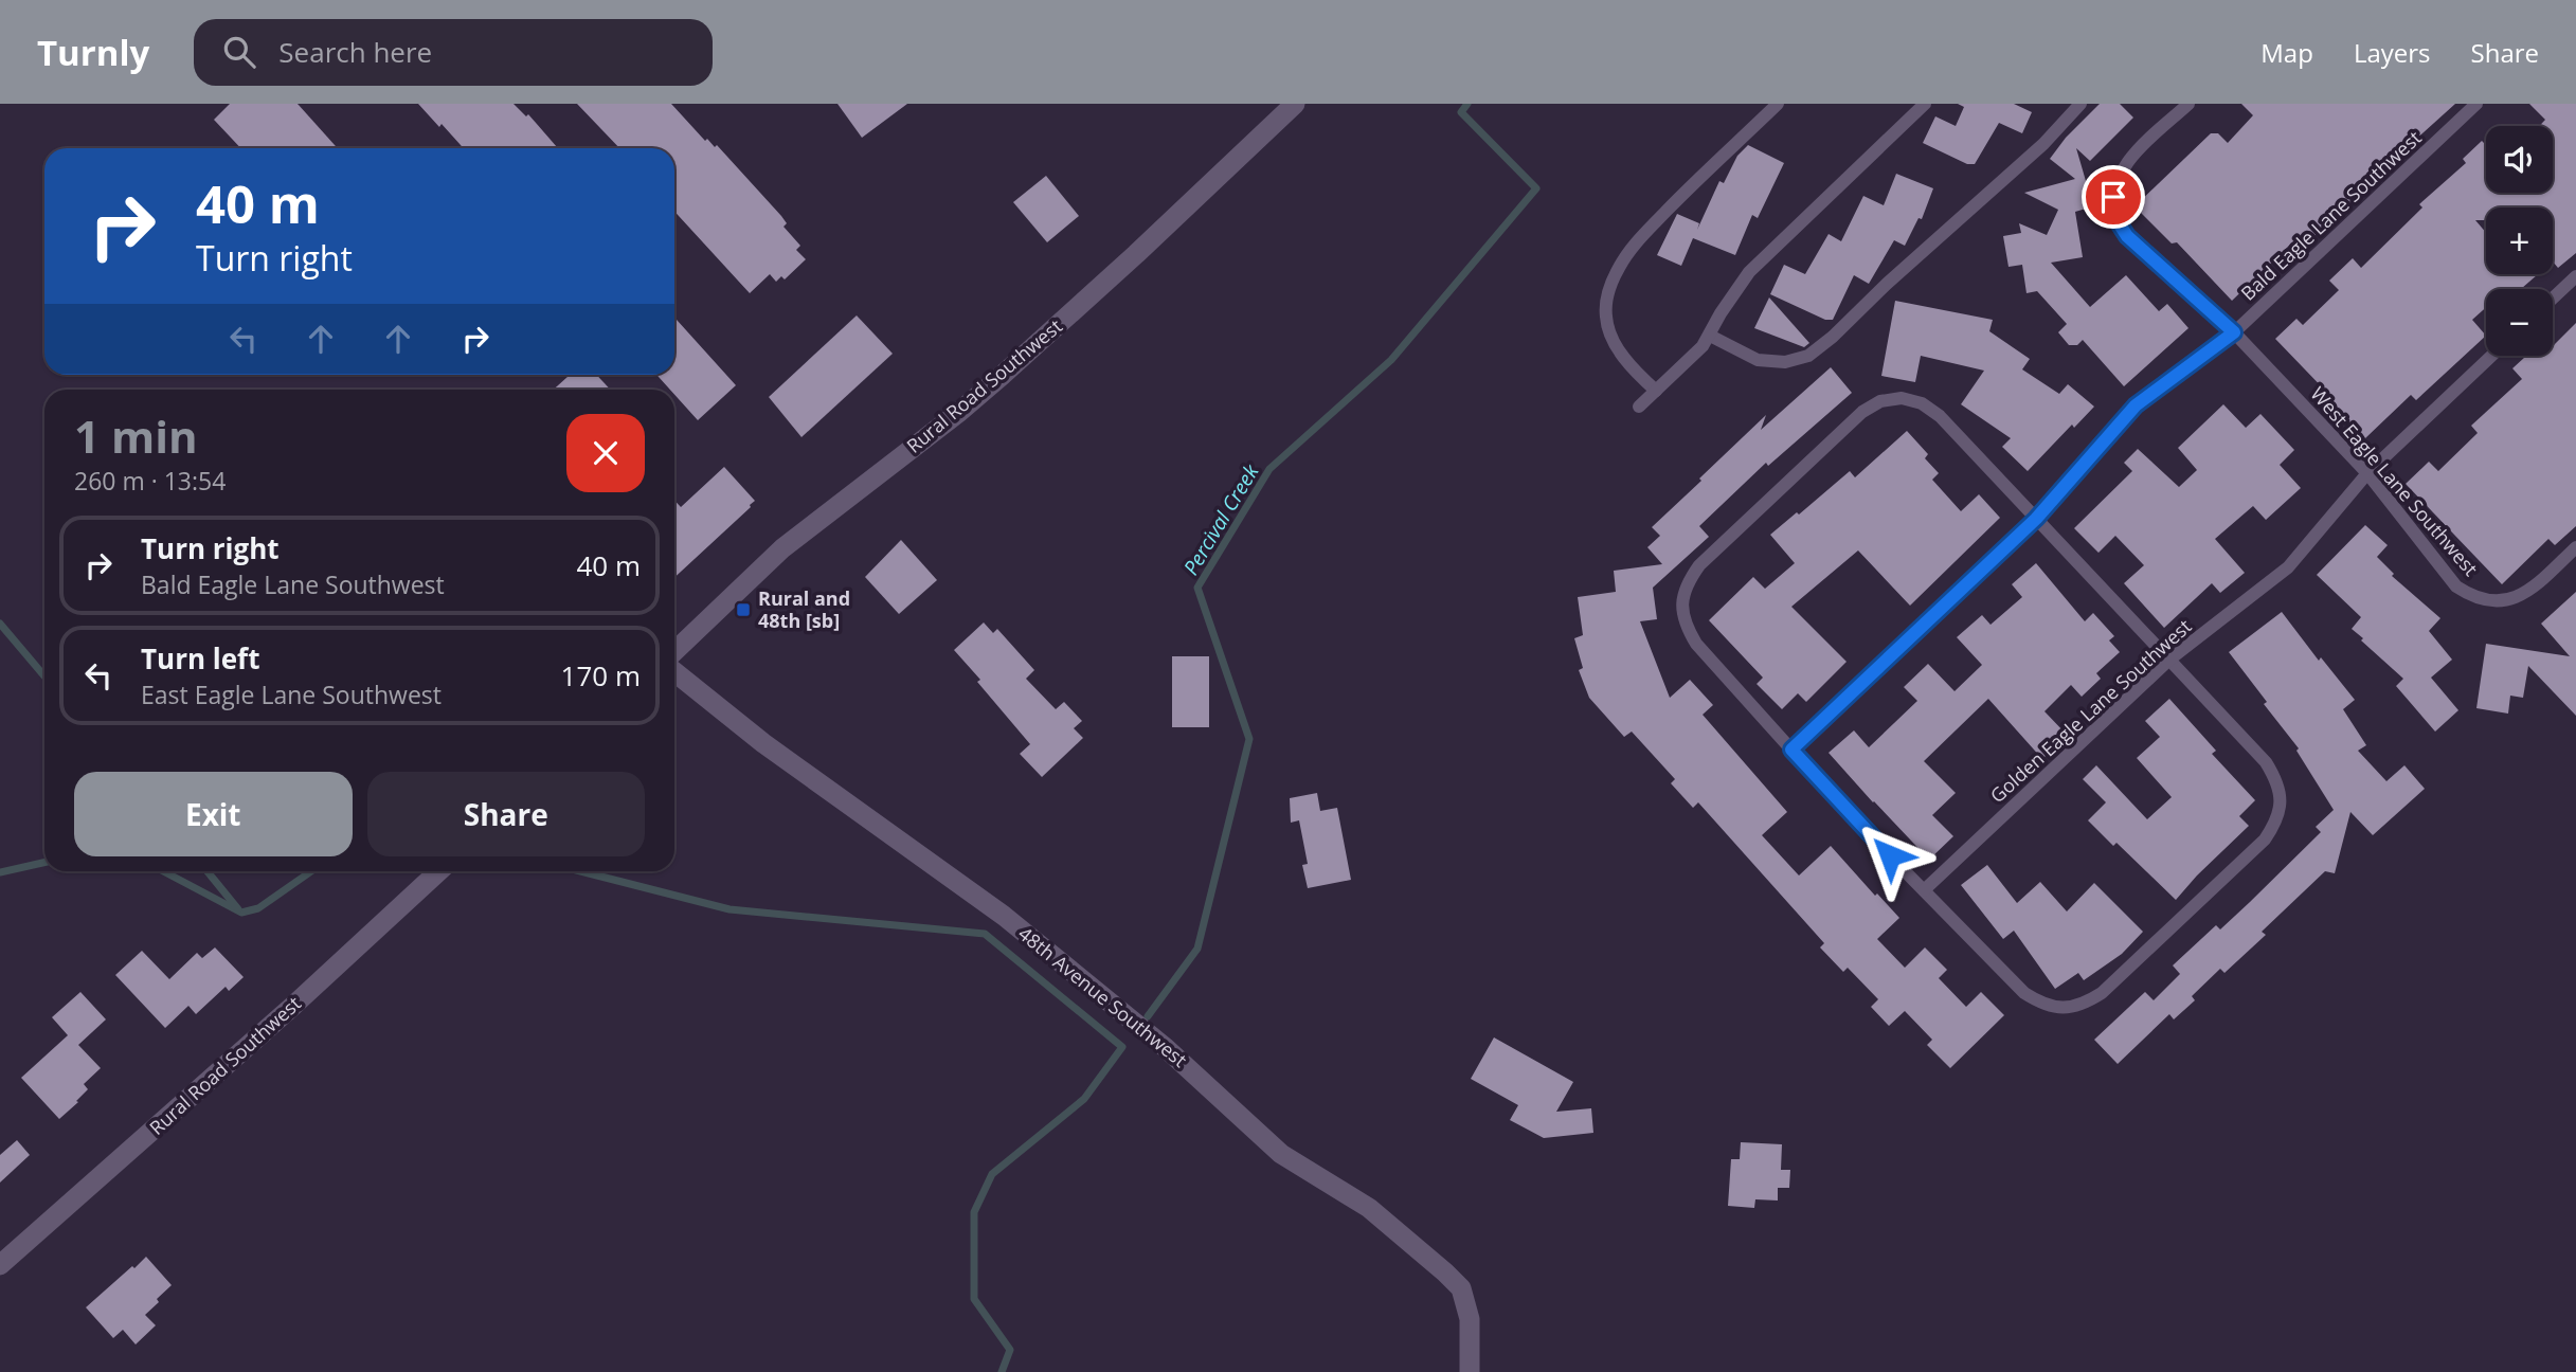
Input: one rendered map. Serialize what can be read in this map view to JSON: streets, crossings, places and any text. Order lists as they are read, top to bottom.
{
  "streets": {
    "street": ["Rural Road Southwest", "48th Avenue Southwest"],
    "lane": ["Bald Eagle Lane Southwest", "West Eagle Lane Southwest", "Golden Eagle Lane Southwest"]
  },
  "crossings": [
    ["Bald Eagle Lane Southwest", "West Eagle Lane Southwest"],
    ["West Eagle Lane Southwest", "Golden Eagle Lane Southwest"]
  ],
  "water": ["Percival Creek"],
  "places": {
    "transit": ["Rural and 48th [sb]"]
  },
  "page": {
    "header": "Turnly",
    "search": "Search here",
    "nav": ["Map", "Layers", "Share"],
    "map_buttons": ["+", "−"],
    "turn": ["40 m", "Turn right"],
    "heading": ["1 min", "260 m · 13:54"],
    "list": [
      {
        "name": "Turn right",
        "note": "Bald Eagle Lane Southwest",
        "value": "40 m"
      },
      {
        "name": "Turn left",
        "note": "East Eagle Lane Southwest",
        "value": "170 m"
      }
    ],
    "buttons": ["Exit", "Share"]
  }
}
